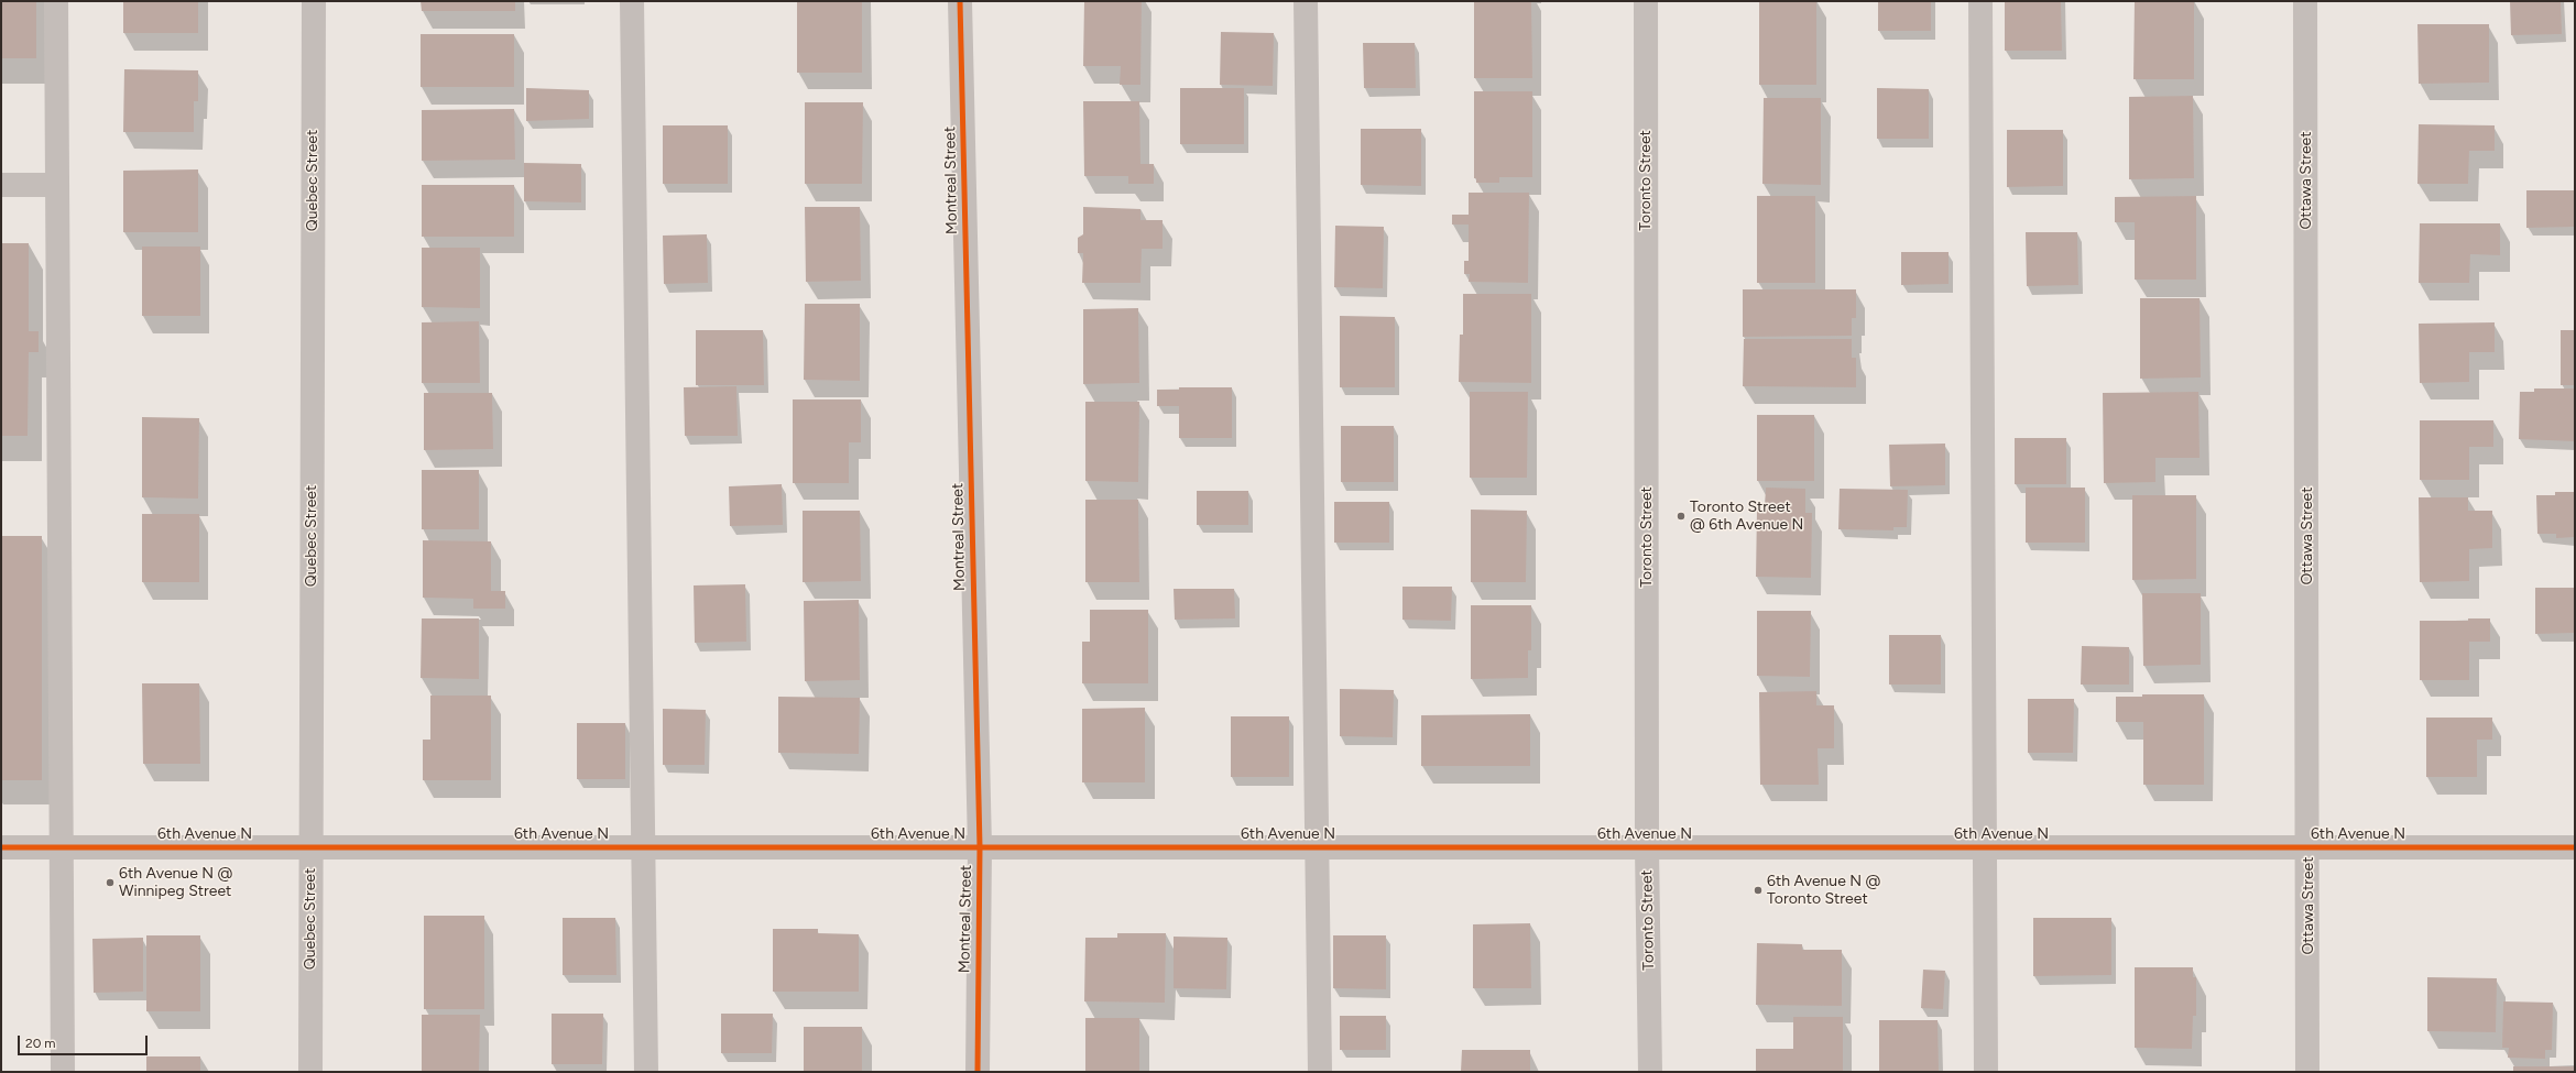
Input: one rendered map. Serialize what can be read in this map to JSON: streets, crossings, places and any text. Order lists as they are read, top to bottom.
{
  "streets": {
    "street": [
      "Quebec Street",
      "Montreal Street",
      "Toronto Street",
      "Ottawa Street",
      "6th Avenue N"
    ]
  },
  "crossings": [
    ["Quebec Street", "6th Avenue N"],
    ["Montreal Street", "6th Avenue N"],
    ["Toronto Street", "6th Avenue N"],
    ["Ottawa Street", "6th Avenue N"]
  ],
  "places": ["Toronto Street @ 6th Avenue N", "6th Avenue N @ Winnipeg Street", "6th Avenue N @ Toronto Street"],
  "scale_bar": "20 m"
}
